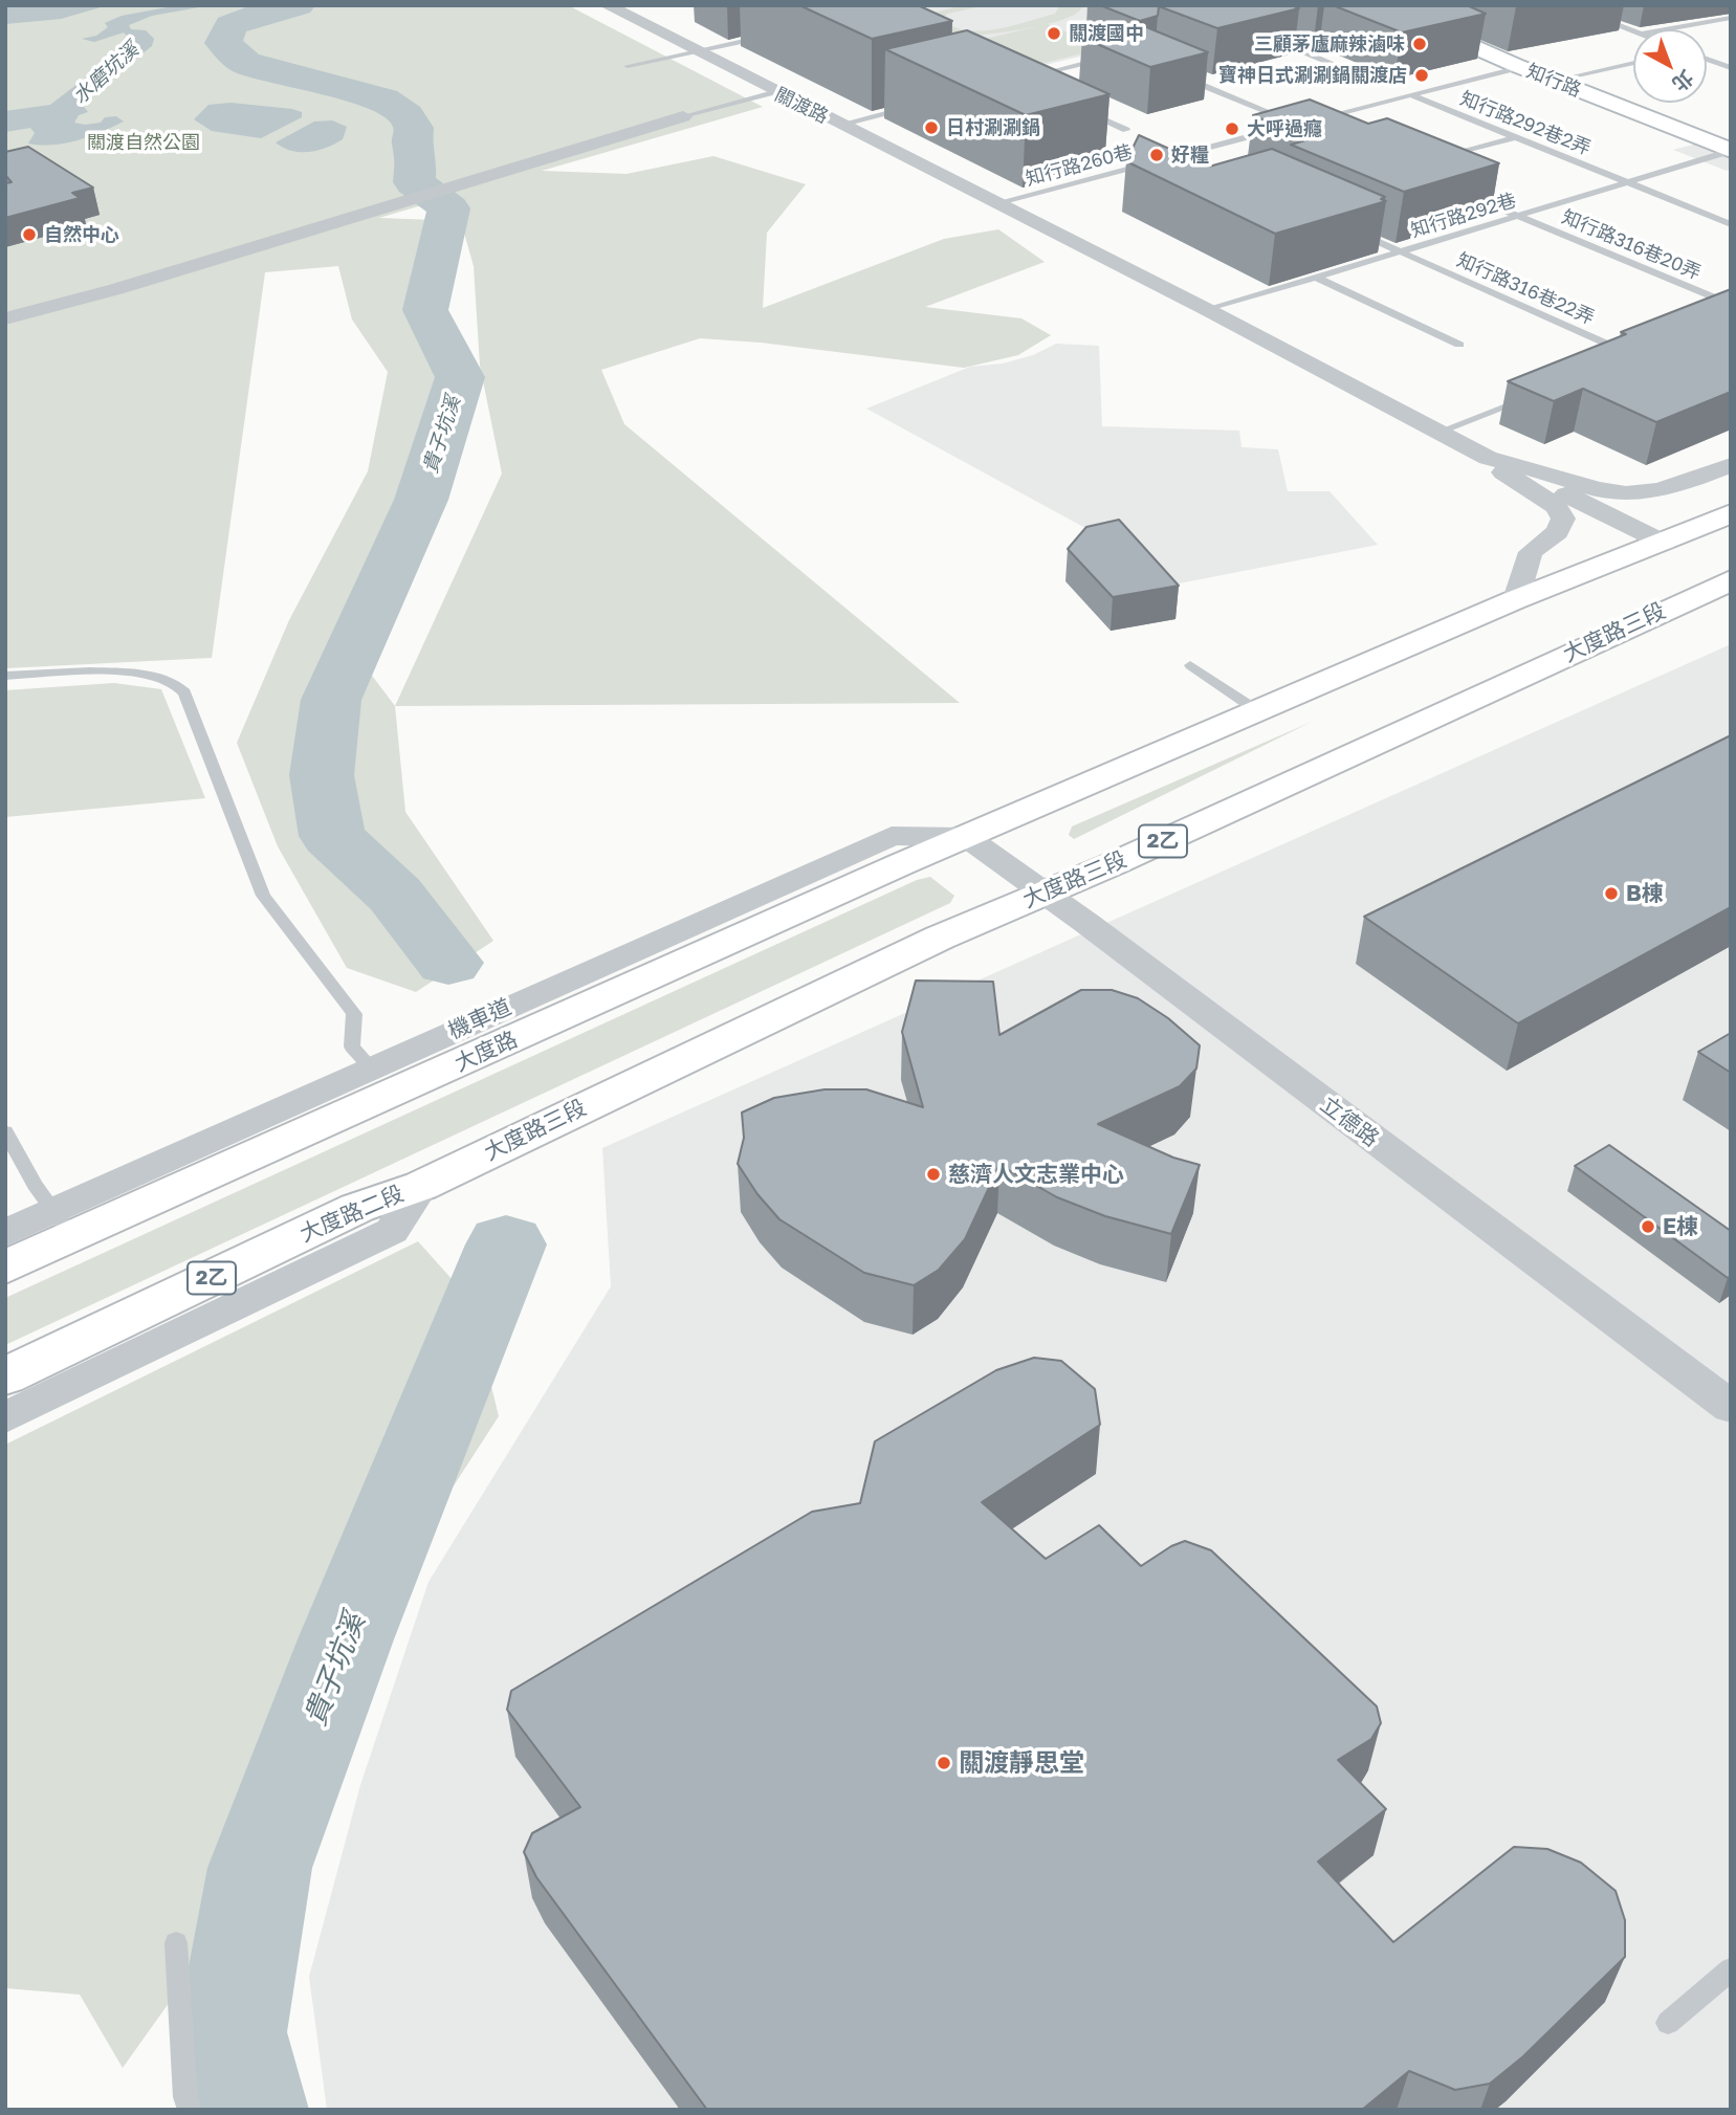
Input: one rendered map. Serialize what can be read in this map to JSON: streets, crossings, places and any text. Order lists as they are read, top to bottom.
{
  "streets": {
    "main road": [
      "知行路",
      "大度路三段",
      "2乙",
      "大度路",
      "大度路二段"
    ],
    "street": ["關渡路", "立德路"],
    "lane": [
      "知行路292巷2弄",
      "知行路260巷",
      "知行路292巷",
      "知行路316巷20弄",
      "知行路316巷22弄"
    ]
  },
  "crossings": [
    ["知行路", "知行路292巷"],
    ["關渡路", "知行路260巷"],
    ["關渡路", "知行路292巷"],
    ["知行路292巷2弄", "知行路292巷"],
    ["知行路292巷", "知行路316巷20弄"],
    ["知行路292巷", "知行路316巷22弄"],
    ["大度路三段", "立德路"],
    ["大度路三段", "大度路二段"],
    ["大度路", "立德路"]
  ],
  "water": ["水磨坑溪", "貴子坑溪"],
  "parks": ["關渡自然公園"],
  "places": [
    "關渡國中",
    "三顧茅廬麻辣滷味",
    "寶神日式涮涮鍋關渡店",
    "日村涮涮鍋",
    "大呼過癮",
    "好糧",
    "自然中心",
    "B棟",
    "慈濟人文志業中心",
    "E棟",
    "關渡靜思堂"
  ],
  "north": "bottom right"
}
